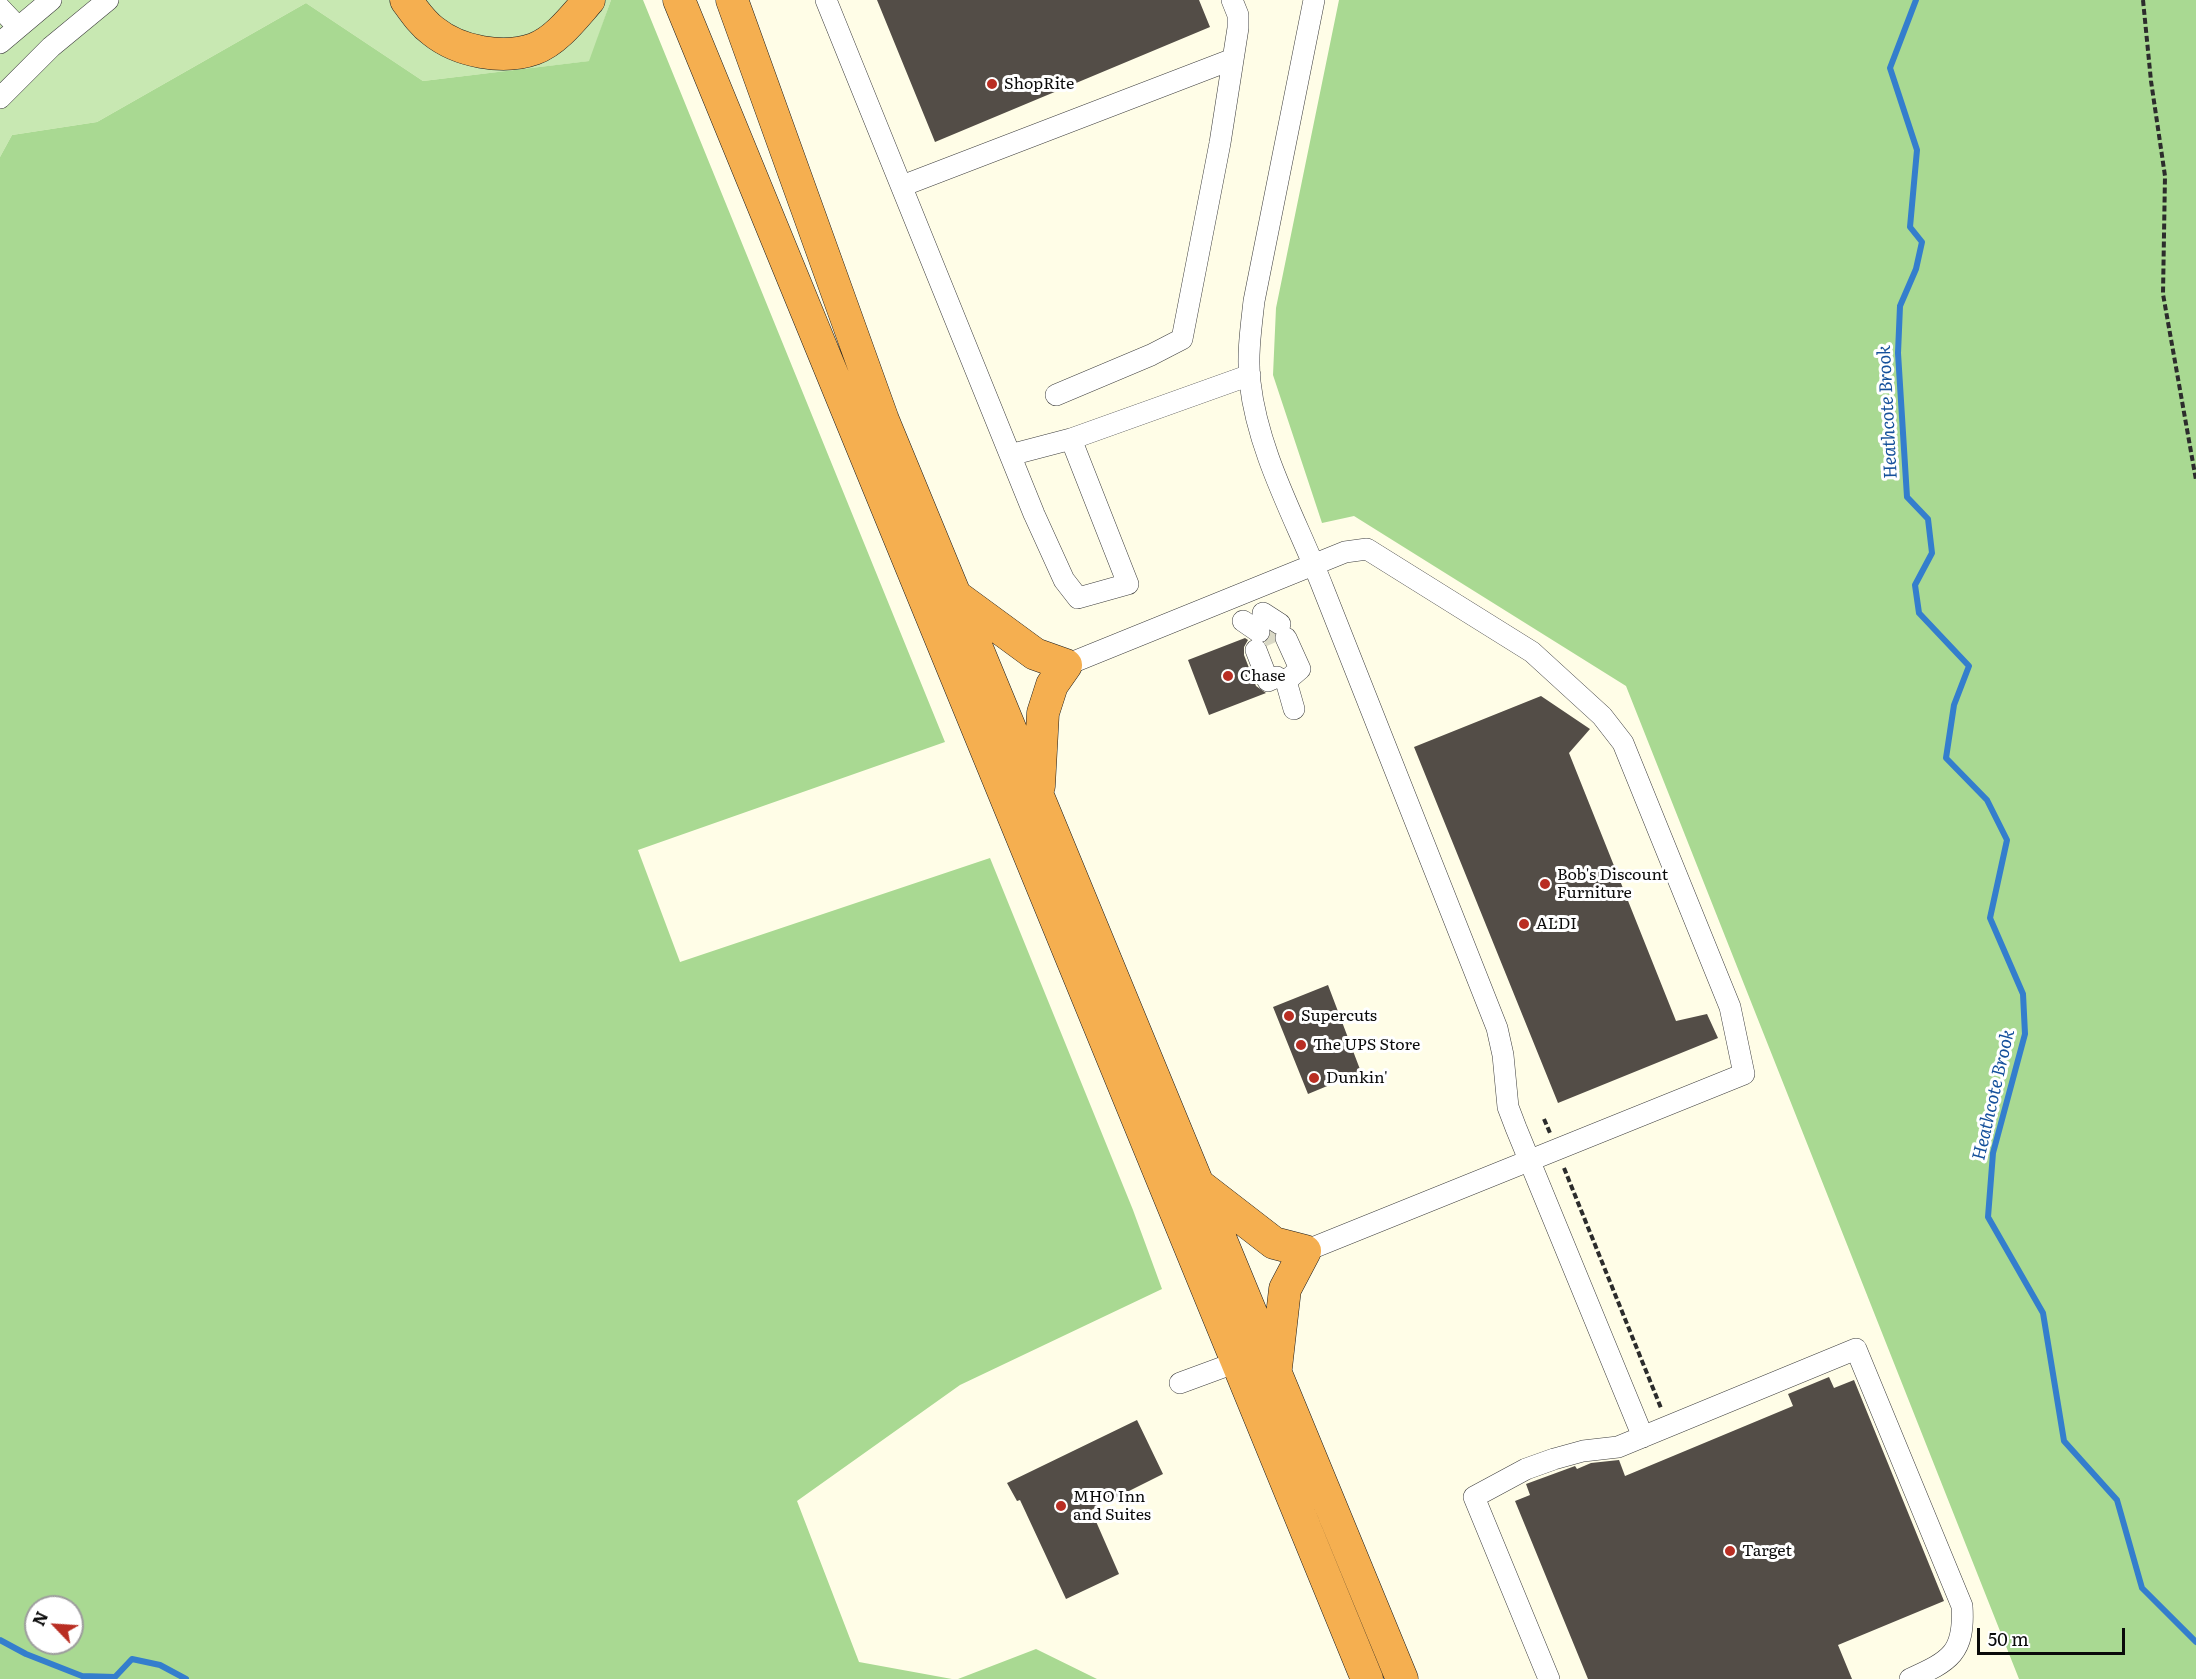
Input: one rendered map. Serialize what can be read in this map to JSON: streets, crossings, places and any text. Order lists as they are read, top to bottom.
{
  "water": ["Heathcote Brook"],
  "places": [
    "ShopRite",
    "Chase",
    "Bob's Discount Furniture",
    "ALDI",
    "Supercuts",
    "The UPS Store",
    "Dunkin'",
    "MHO Inn and Suites",
    "Target"
  ],
  "scale_bar": "50 m",
  "north": "top left"
}
